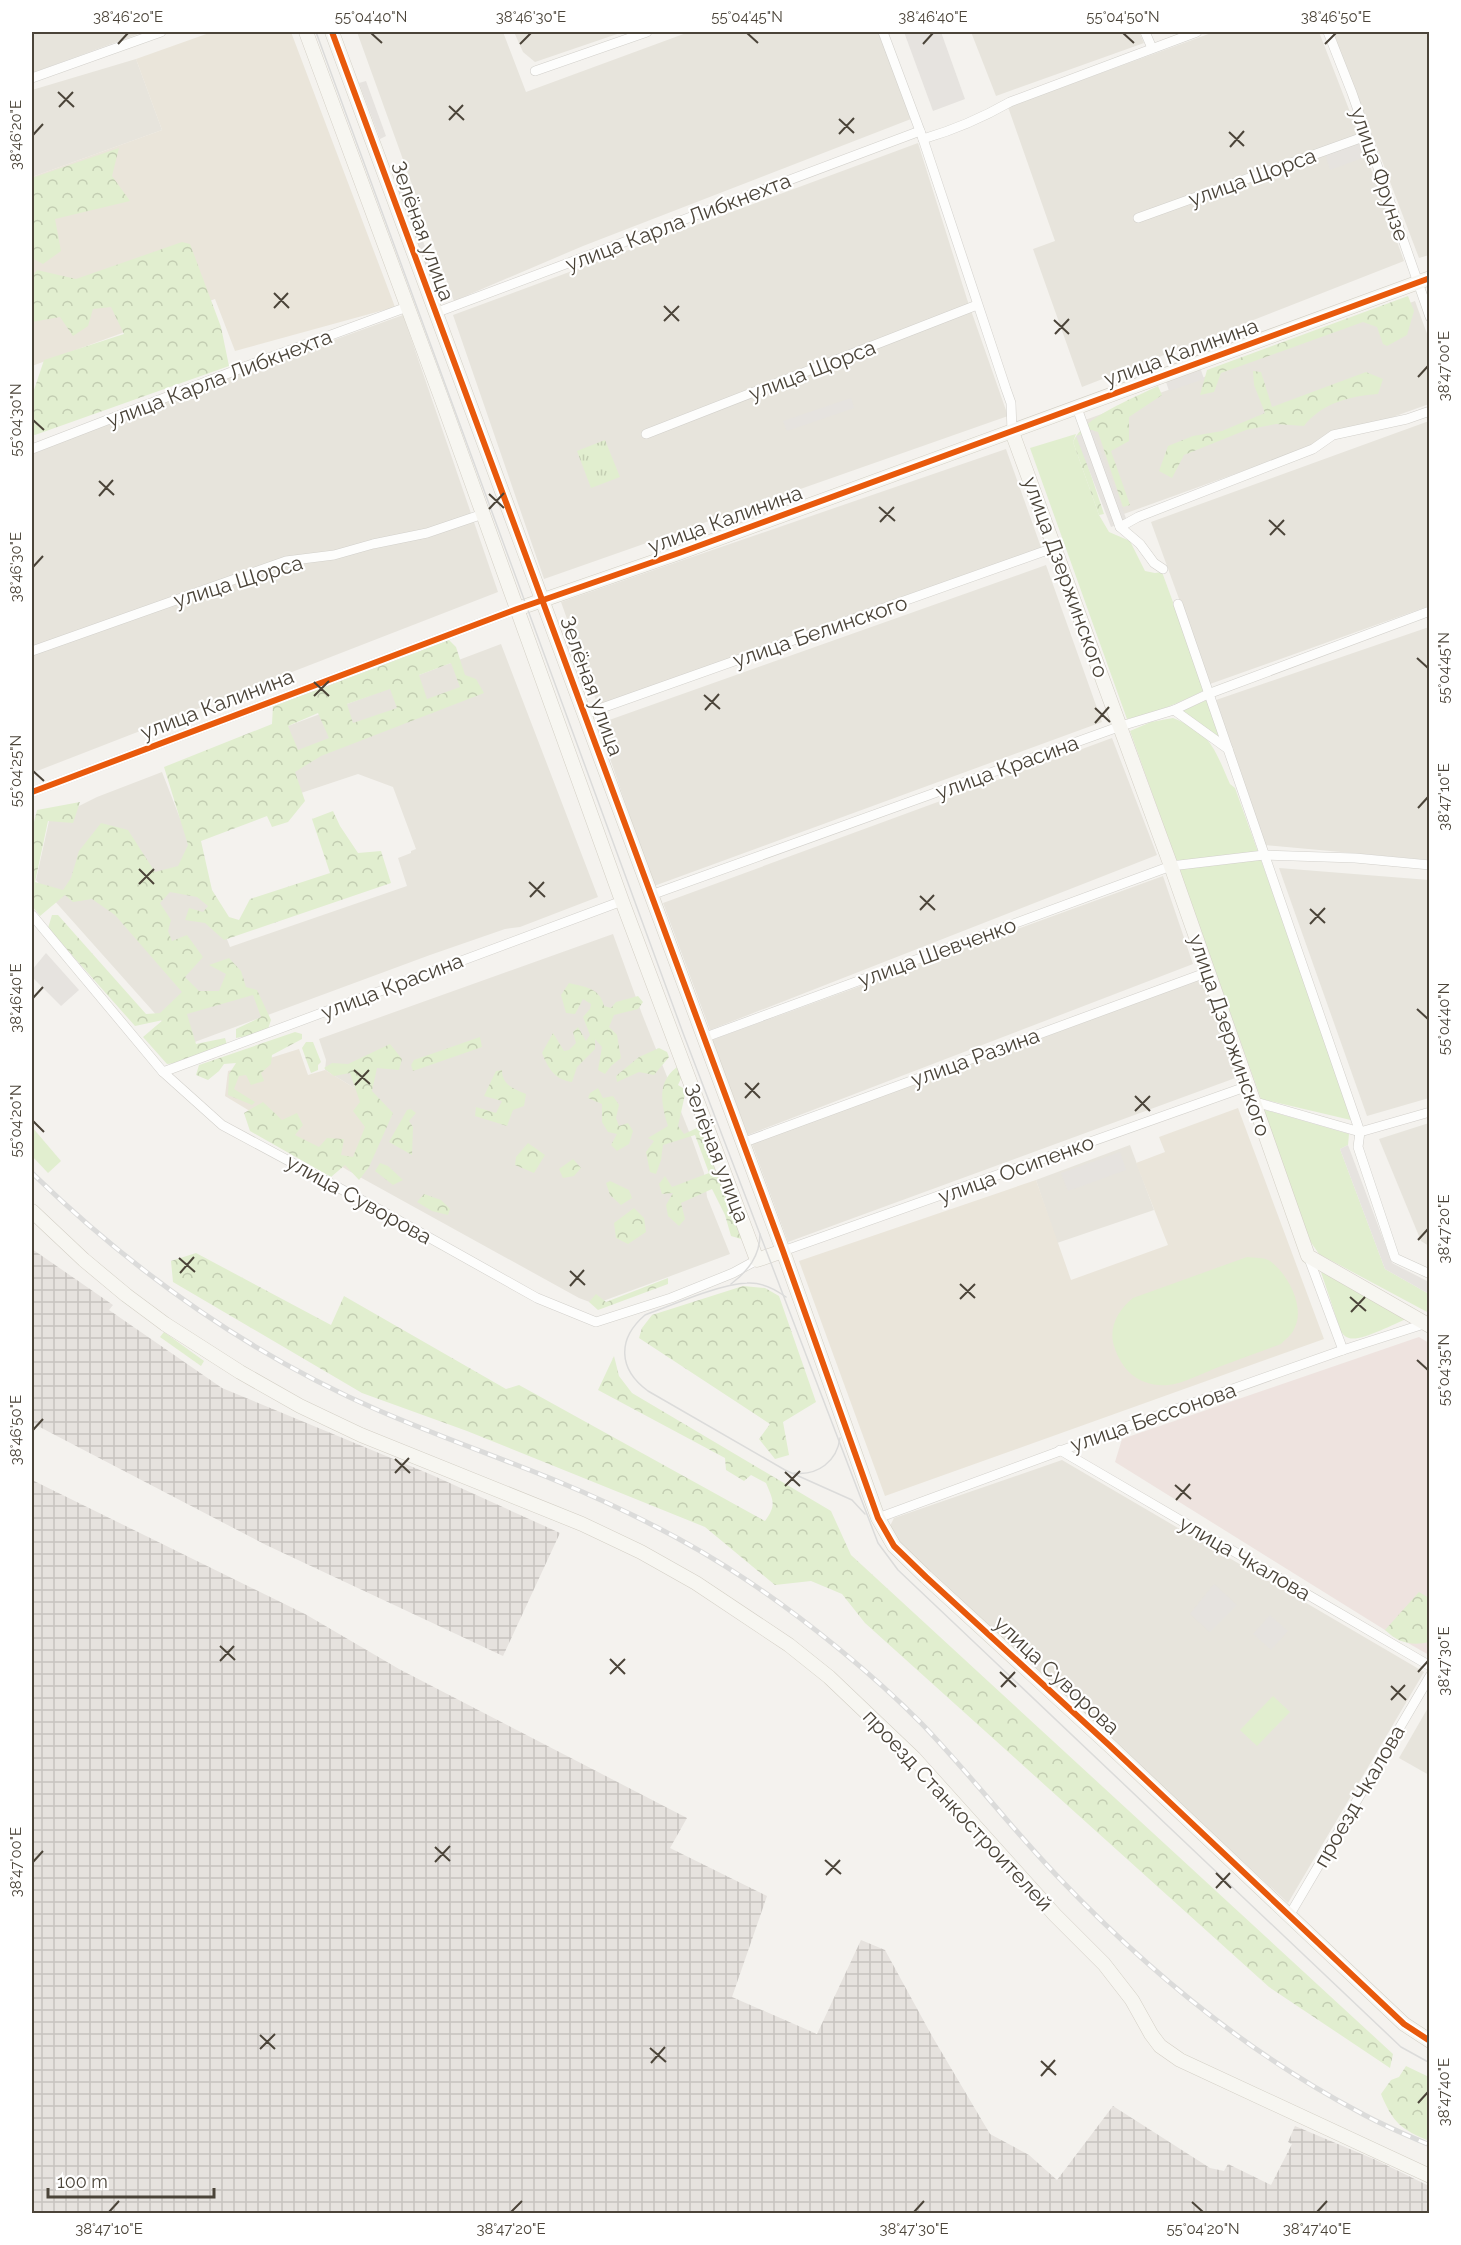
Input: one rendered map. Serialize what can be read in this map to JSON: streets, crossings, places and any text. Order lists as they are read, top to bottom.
{
  "streets": {
    "street": [
      "улица Фрунзе",
      "улица Щорса",
      "улица Карла Либкнехта",
      "Зелёная улица",
      "улица Калинина",
      "улица Дзержинского",
      "улица Белинского",
      "улица Красина",
      "улица Шевченко",
      "улица Разина",
      "улица Осипенко",
      "улица Суворова",
      "улица Бессонова",
      "улица Чкалова",
      "проезд Чкалова",
      "проезд Станкостроителей"
    ]
  },
  "crossings": [
    ["улица Фрунзе", "улица Щорса"],
    ["улица Фрунзе", "улица Калинина"],
    ["улица Щорса", "Зелёная улица"],
    ["улица Щорса", "улица Дзержинского"],
    ["улица Карла Либкнехта", "Зелёная улица"],
    ["улица Карла Либкнехта", "улица Дзержинского"],
    ["Зелёная улица", "улица Калинина"],
    ["Зелёная улица", "улица Белинского"],
    ["Зелёная улица", "улица Красина"],
    ["Зелёная улица", "улица Шевченко"],
    ["Зелёная улица", "улица Разина"],
    ["Зелёная улица", "улица Осипенко"],
    ["Зелёная улица", "улица Суворова"],
    ["улица Калинина", "улица Дзержинского"],
    ["улица Дзержинского", "улица Белинского"],
    ["улица Дзержинского", "улица Красина"],
    ["улица Дзержинского", "улица Шевченко"],
    ["улица Дзержинского", "улица Разина"],
    ["улица Дзержинского", "улица Осипенко"],
    ["улица Дзержинского", "улица Бессонова"],
    ["улица Красина", "улица Суворова"],
    ["улица Осипенко", "улица Суворова"],
    ["улица Суворова", "улица Бессонова"],
    ["улица Суворова", "проезд Чкалова"],
    ["улица Бессонова", "улица Чкалова"]
  ],
  "scale_bar": "100 m",
  "coordinates": [
    "38°46'20\"E",
    "55°04'40\"N",
    "38°46'30\"E",
    "55°04'45\"N",
    "38°46'40\"E",
    "55°04'50\"N",
    "38°46'50\"E",
    "38°47'00\"E",
    "55°04'30\"N",
    "55°04'25\"N",
    "38°47'10\"E",
    "55°04'20\"N",
    "38°47'20\"E",
    "55°04'35\"N",
    "38°47'30\"E",
    "38°47'40\"E"
  ]
}
